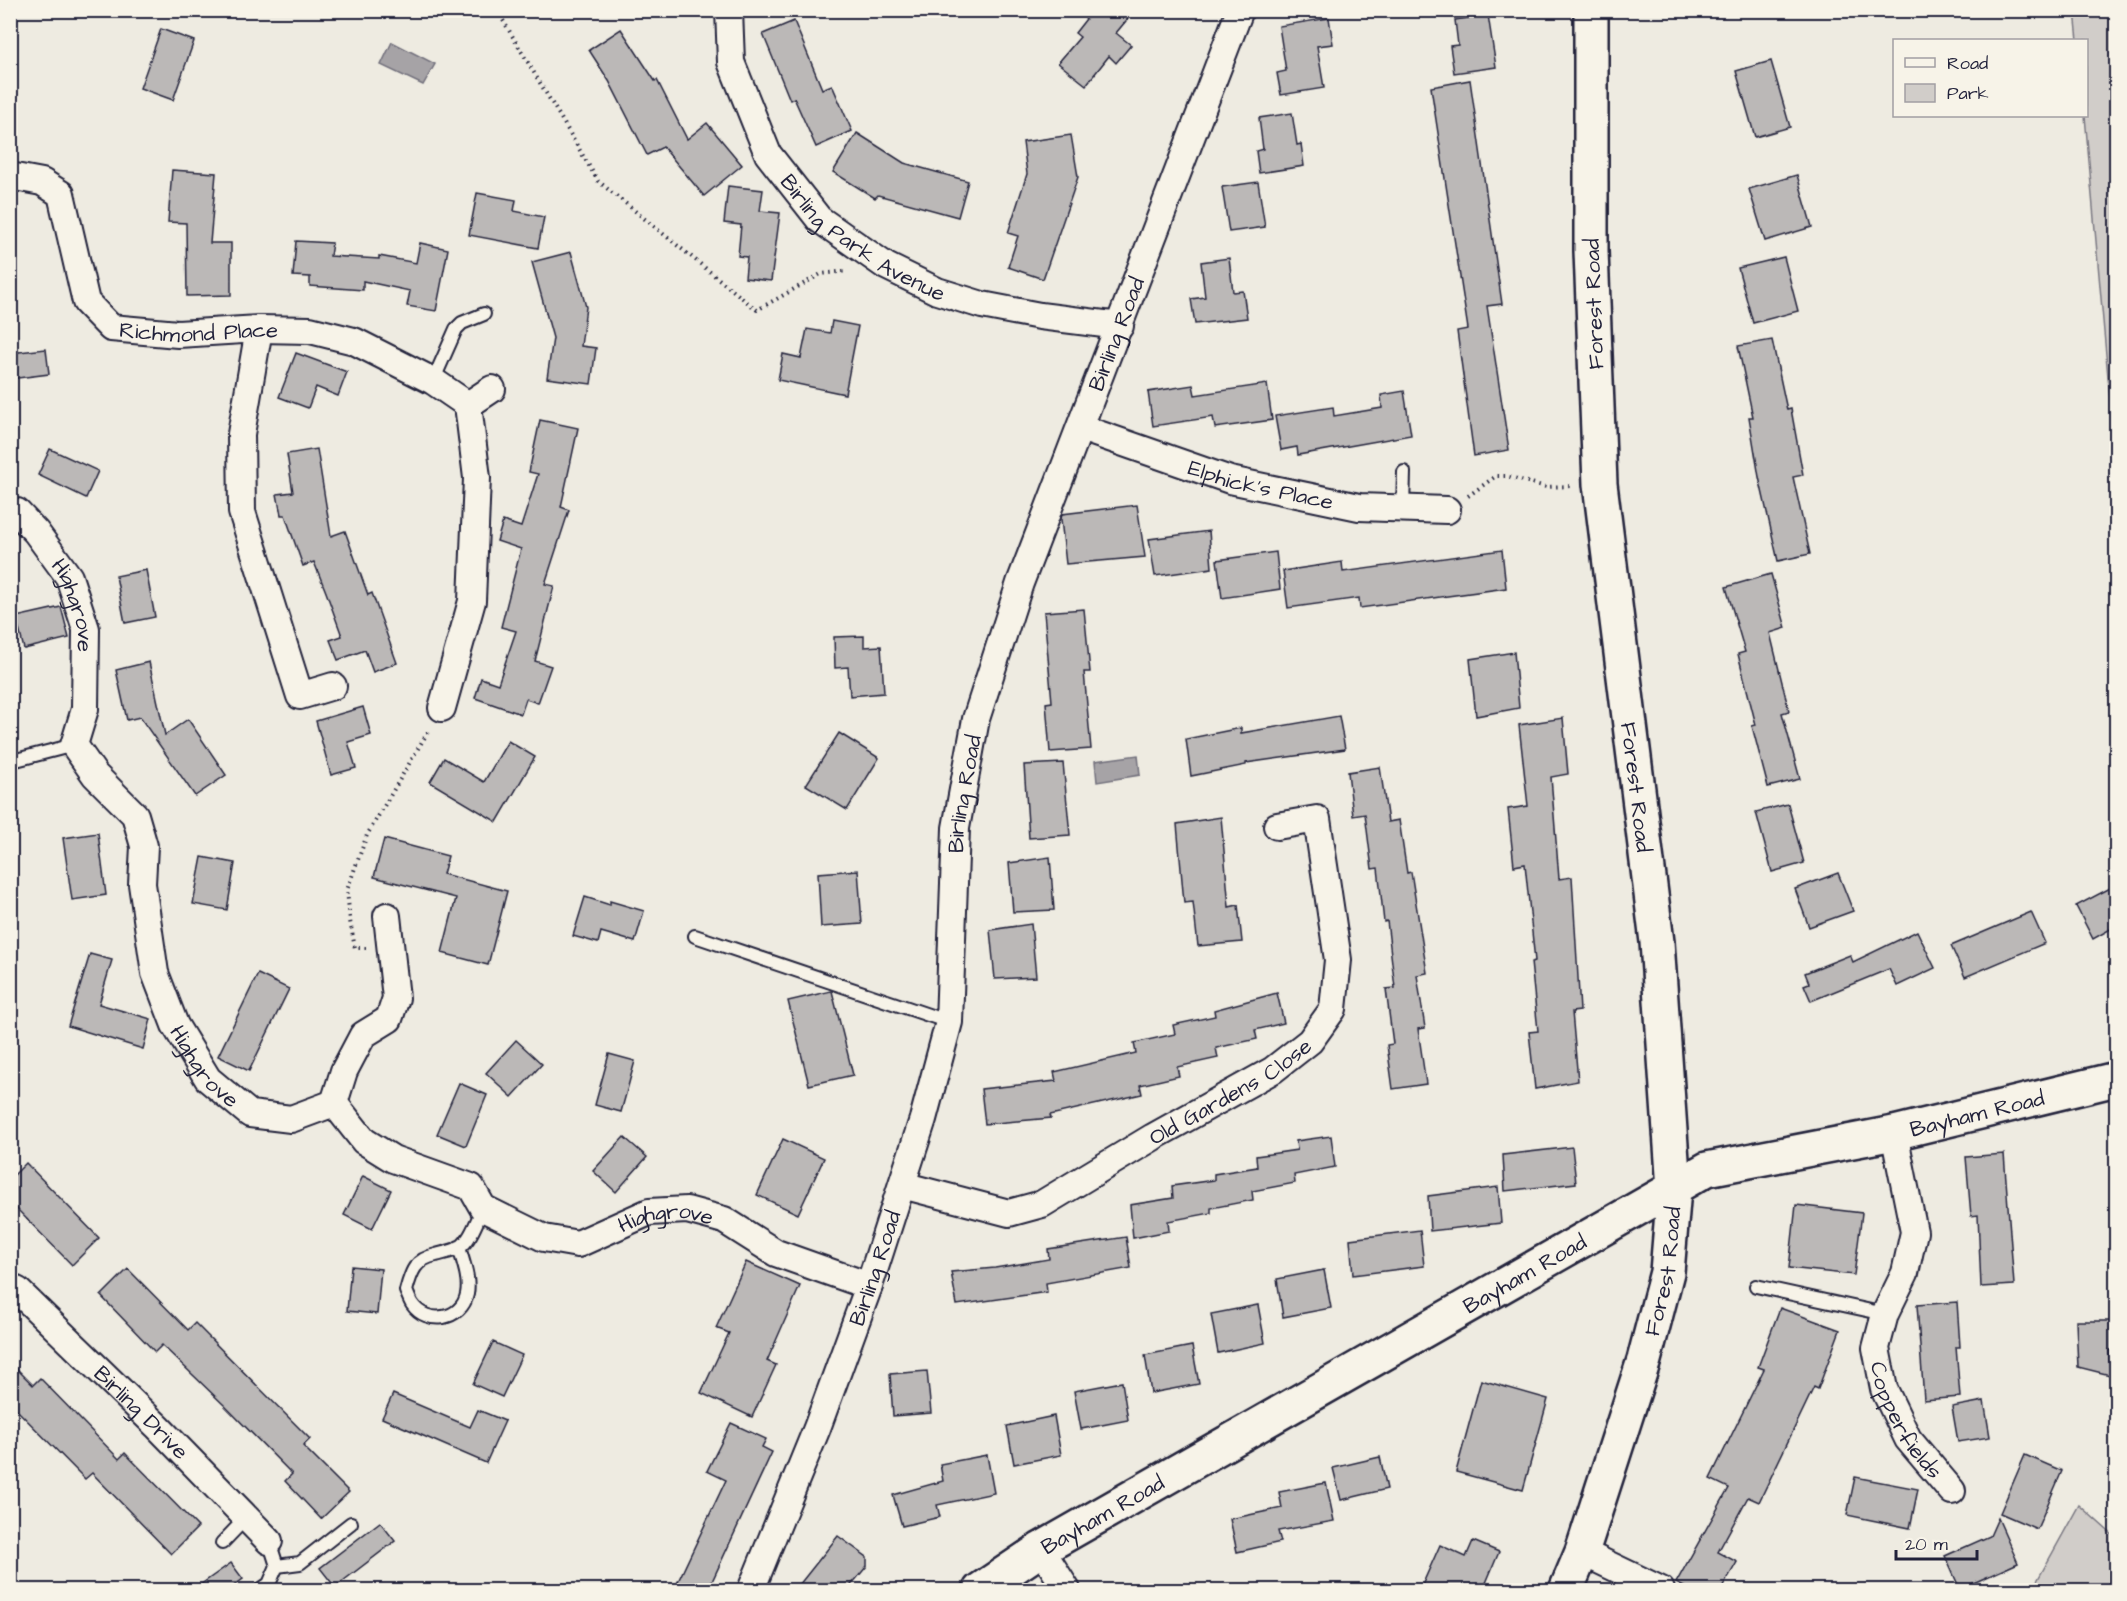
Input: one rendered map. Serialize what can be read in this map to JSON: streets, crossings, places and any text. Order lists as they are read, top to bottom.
{
  "streets": {
    "street": [
      "Birling Park Avenue",
      "Forest Road",
      "Richmond Place",
      "Birling Road",
      "Elphick's Place",
      "Highgrove",
      "Old Gardens Close",
      "Bayham Road",
      "Birling Drive",
      "Copperfields"
    ]
  },
  "crossings": [
    ["Birling Park Avenue", "Birling Road"],
    ["Forest Road", "Bayham Road"],
    ["Birling Road", "Elphick's Place"],
    ["Birling Road", "Highgrove"],
    ["Birling Road", "Old Gardens Close"],
    ["Bayham Road", "Copperfields"]
  ],
  "legend": ["Road", "Park"],
  "scale_bar": "20 m"
}
